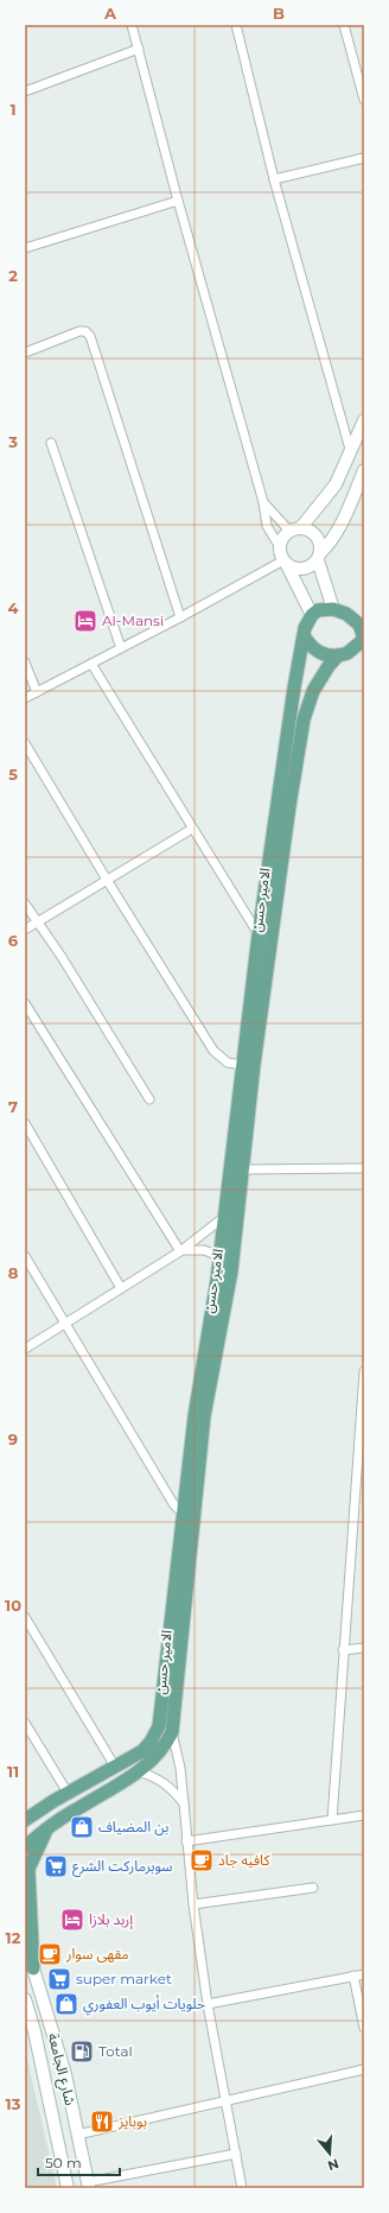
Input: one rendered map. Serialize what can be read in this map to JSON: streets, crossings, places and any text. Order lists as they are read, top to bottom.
{
  "streets": {
    "main road": ["الامير حسن", "شارع الجامعة"]
  },
  "places": {
    "hotel": ["Al-Mansi", "إربد بلازا"],
    "shop": ["بن المضياف", "حلويات أيوب العفوري"],
    "cafe": ["كافيه جاد", "مقهى سوار"],
    "supermarket": ["سوبرماركت الشرع", "super market"],
    "fuel station": ["Total"],
    "restaurant": ["بوبايز"]
  },
  "scale_bar": "50 m",
  "north": "bottom",
  "grid": {
    "columns": ["A", "B"],
    "rows": [
      "1",
      "2",
      "3",
      "4",
      "5",
      "6",
      "7",
      "8",
      "9",
      "10",
      "11",
      "12",
      "13"
    ]
  }
}
